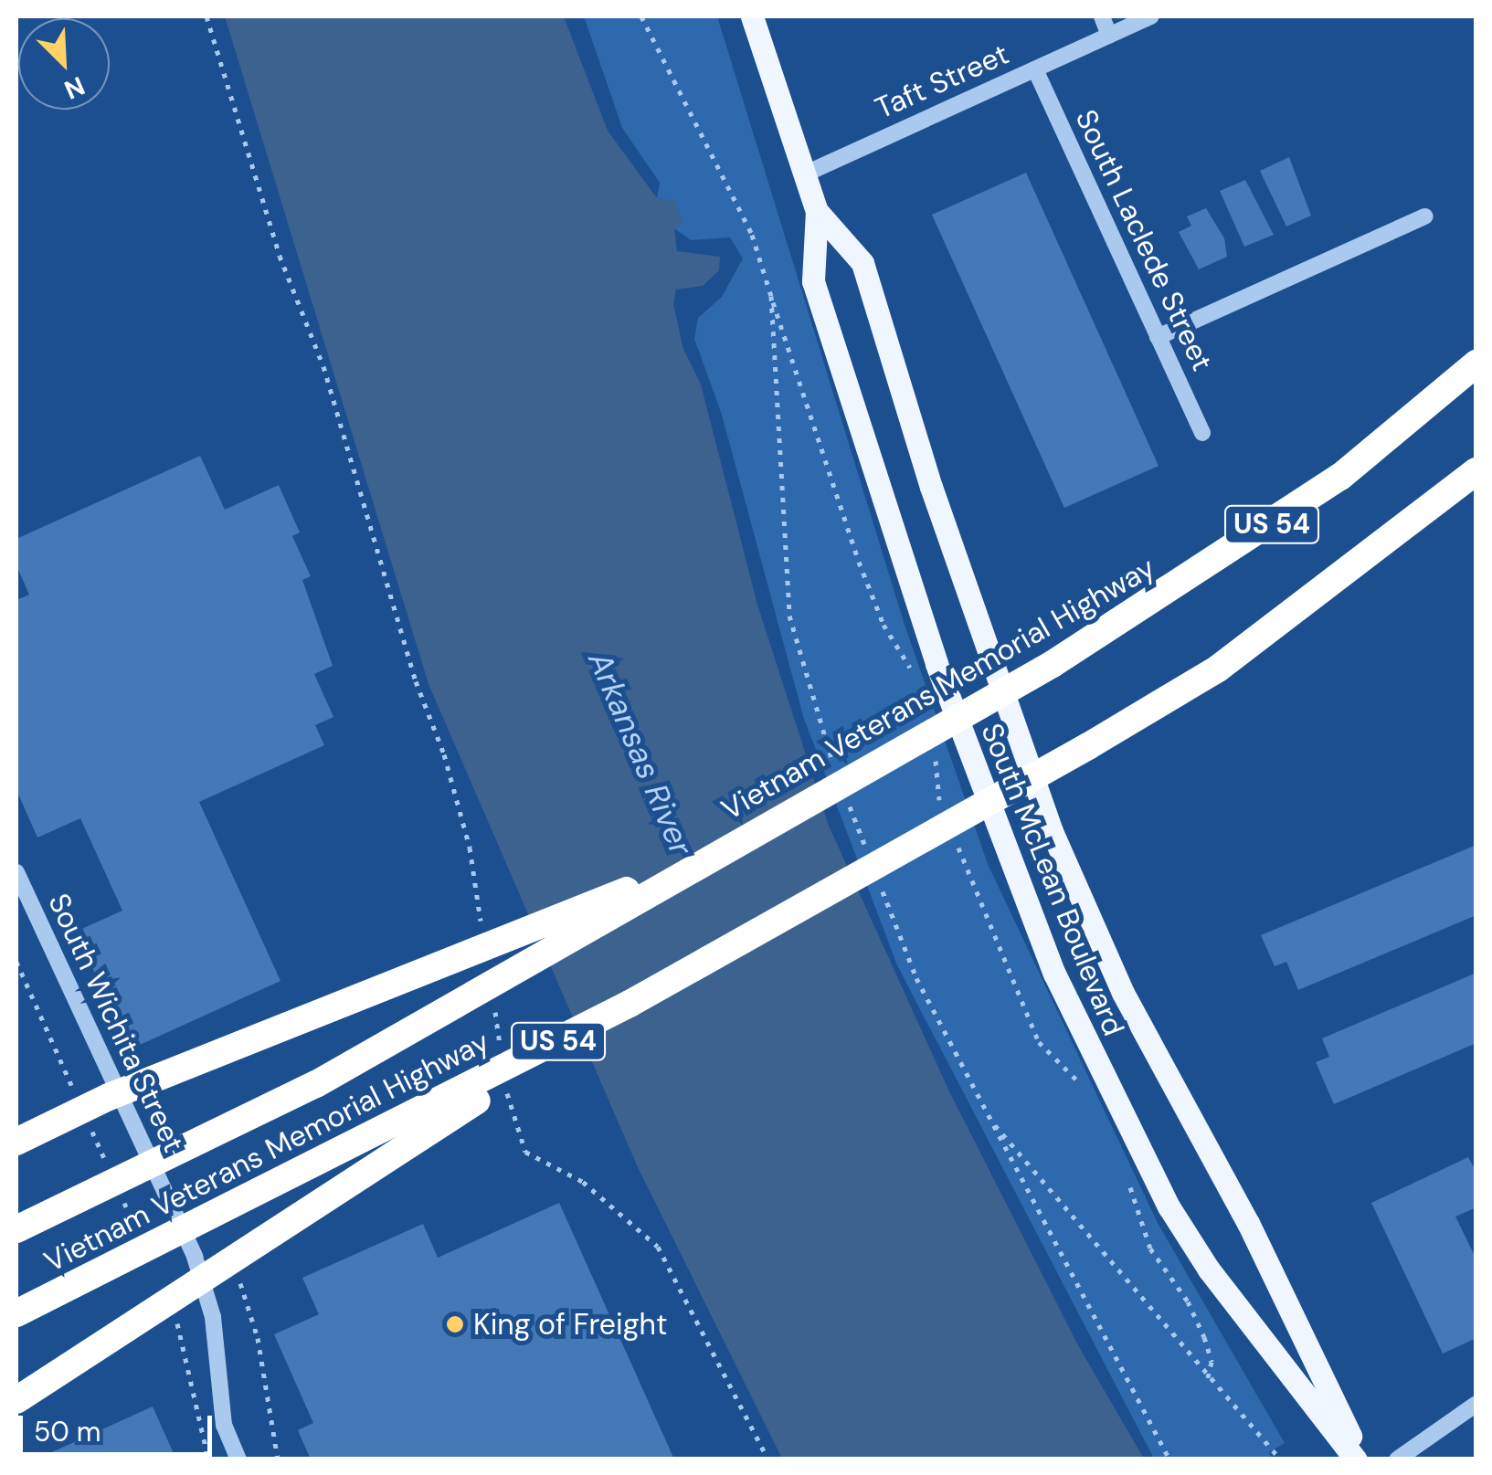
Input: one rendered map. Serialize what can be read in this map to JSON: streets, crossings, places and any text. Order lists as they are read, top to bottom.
{
  "streets": {
    "highway": ["US 54", "Vietnam Veterans Memorial Highway"],
    "main road": ["South McLean Boulevard"],
    "street": ["Taft Street", "South Laclede Street", "South Wichita Street"]
  },
  "crossings": [
    ["Taft Street", "South Laclede Street"],
    ["Taft Street", "South McLean Boulevard"]
  ],
  "water": ["Arkansas River"],
  "places": ["King of Freight"],
  "scale_bar": "50 m",
  "north": "bottom right"
}
